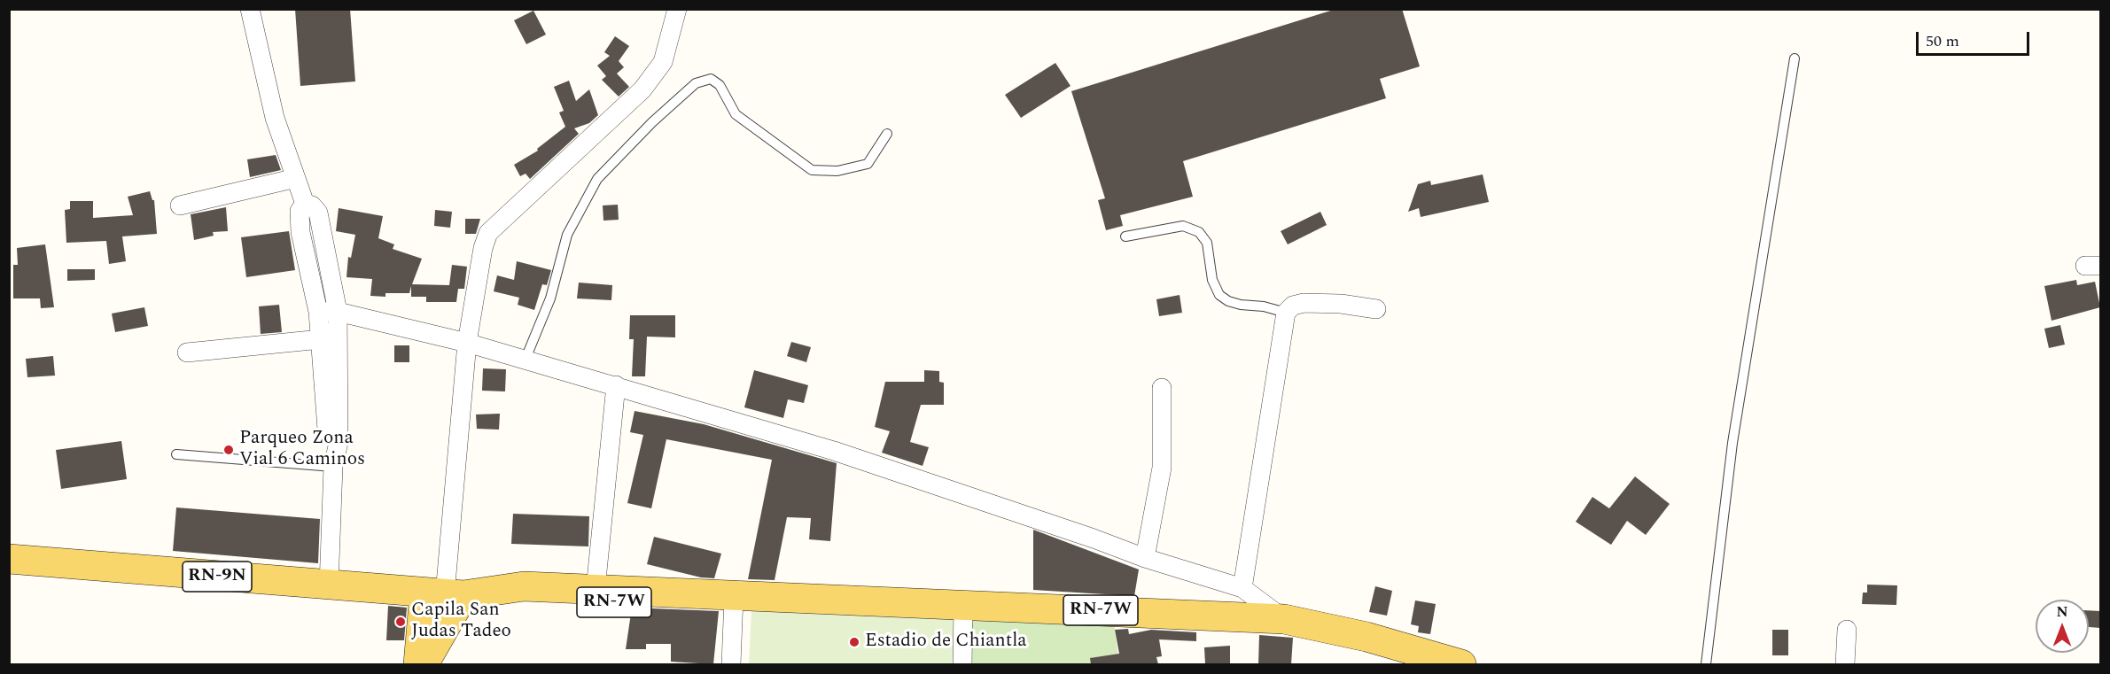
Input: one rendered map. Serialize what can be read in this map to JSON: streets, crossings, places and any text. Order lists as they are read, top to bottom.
{
  "streets": {
    "main road": ["RN-9N", "RN-7W"]
  },
  "crossings": [
    ["RN-9N", "RN-7W"]
  ],
  "places": ["Parqueo Zona Vial 6 Caminos", "Capila San Judas Tadeo", "Estadio de Chiantla"],
  "scale_bar": "50 m",
  "north": "top"
}
